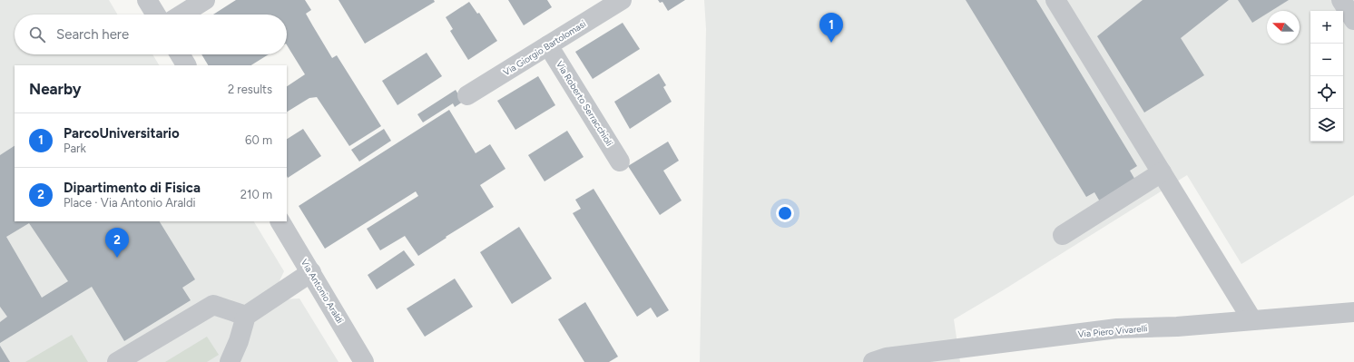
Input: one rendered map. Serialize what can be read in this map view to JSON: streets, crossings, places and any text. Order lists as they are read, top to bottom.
{
  "streets": {
    "street": [
      "Via Giorgio Bartolomasi",
      "Via Roberto Serracchioli",
      "Via Antonio Araldi",
      "Via Piero Vivarelli"
    ]
  },
  "crossings": [
    ["Via Giorgio Bartolomasi", "Via Roberto Serracchioli"]
  ],
  "north": "left",
  "page": {
    "map_buttons": ["+", "−"],
    "pins": ["1", "2"],
    "search": "Search here",
    "heading": ["Nearby", "2 results"],
    "list": [
      {
        "mark": "1",
        "name": "ParcoUniversitario",
        "note": "Park",
        "value": "60 m"
      },
      {
        "mark": "2",
        "name": "Dipartimento di Fisica",
        "note": "Place · Via Antonio Araldi",
        "value": "210 m"
      }
    ]
  }
}
